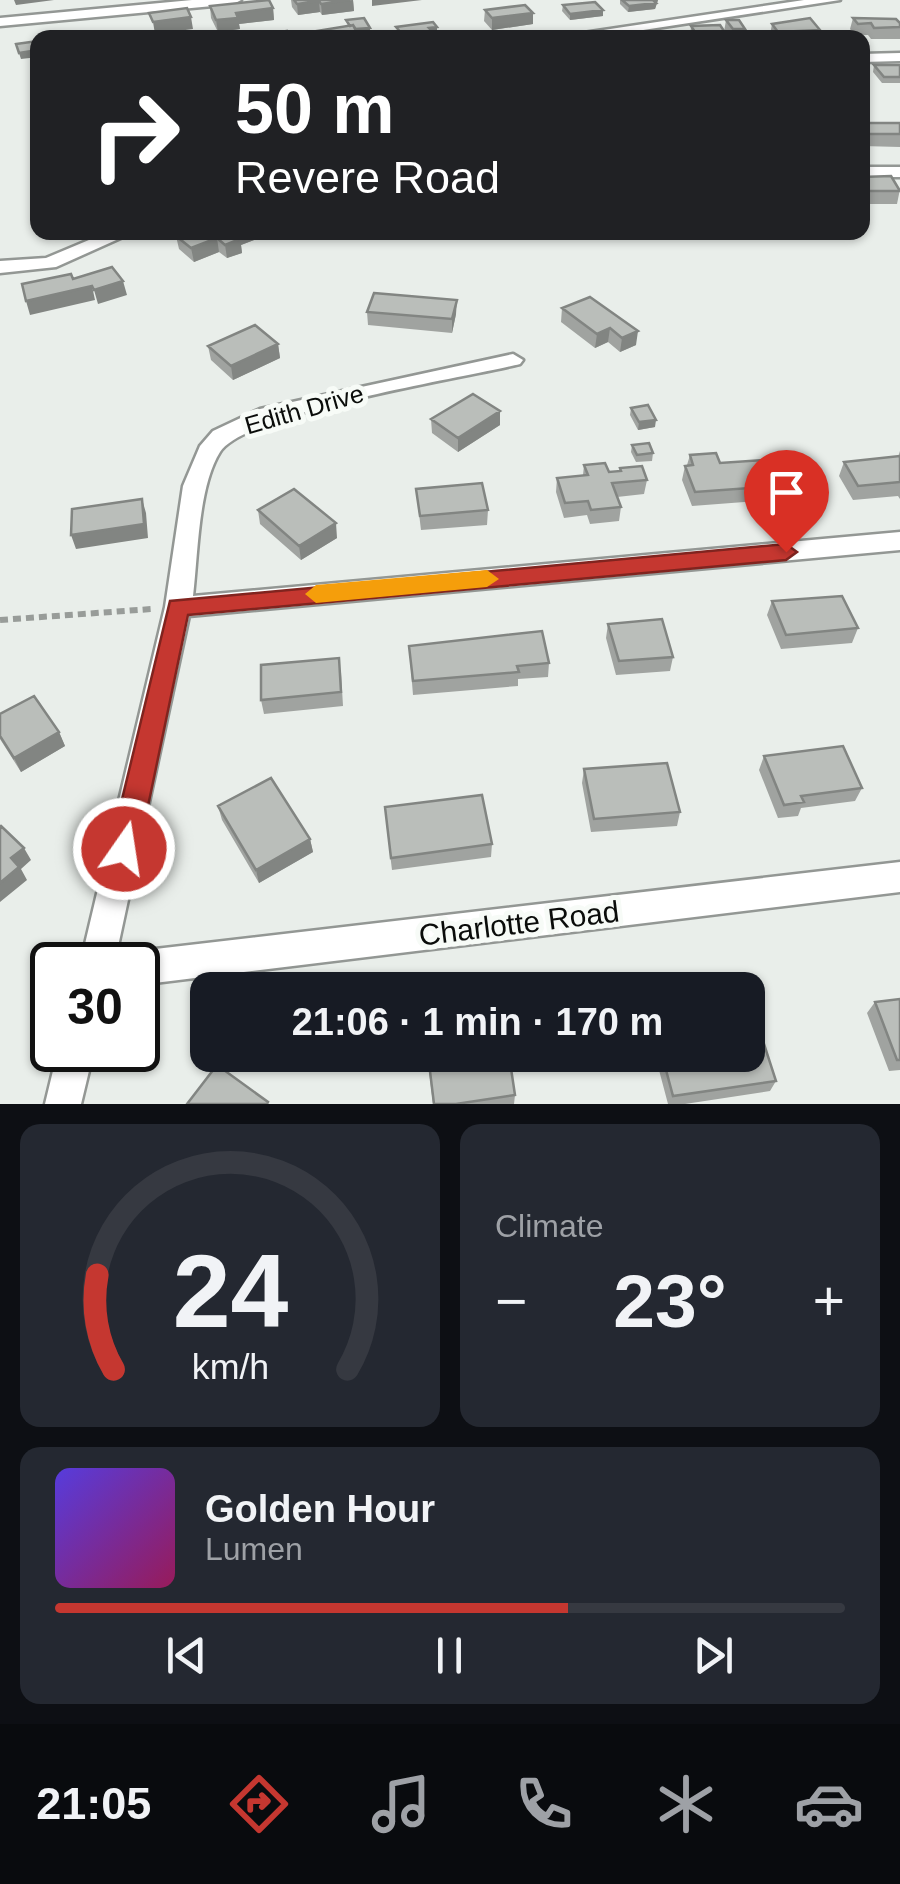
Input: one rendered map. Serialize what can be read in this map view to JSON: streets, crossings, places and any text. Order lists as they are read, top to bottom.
{
  "streets": {
    "street": ["Edith Drive", "Charlotte Road"]
  },
  "page": {
    "turn": ["50 m", "Revere Road"],
    "limit": "30",
    "trip": "21:06 · 1 min · 170 m",
    "tile": "Climate",
    "heat": ["−", "23°", "+"],
    "song": ["Golden Hour", "Lumen"],
    "tabs": "21:05",
    "gauge": ["24", "km/h"]
  }
}
